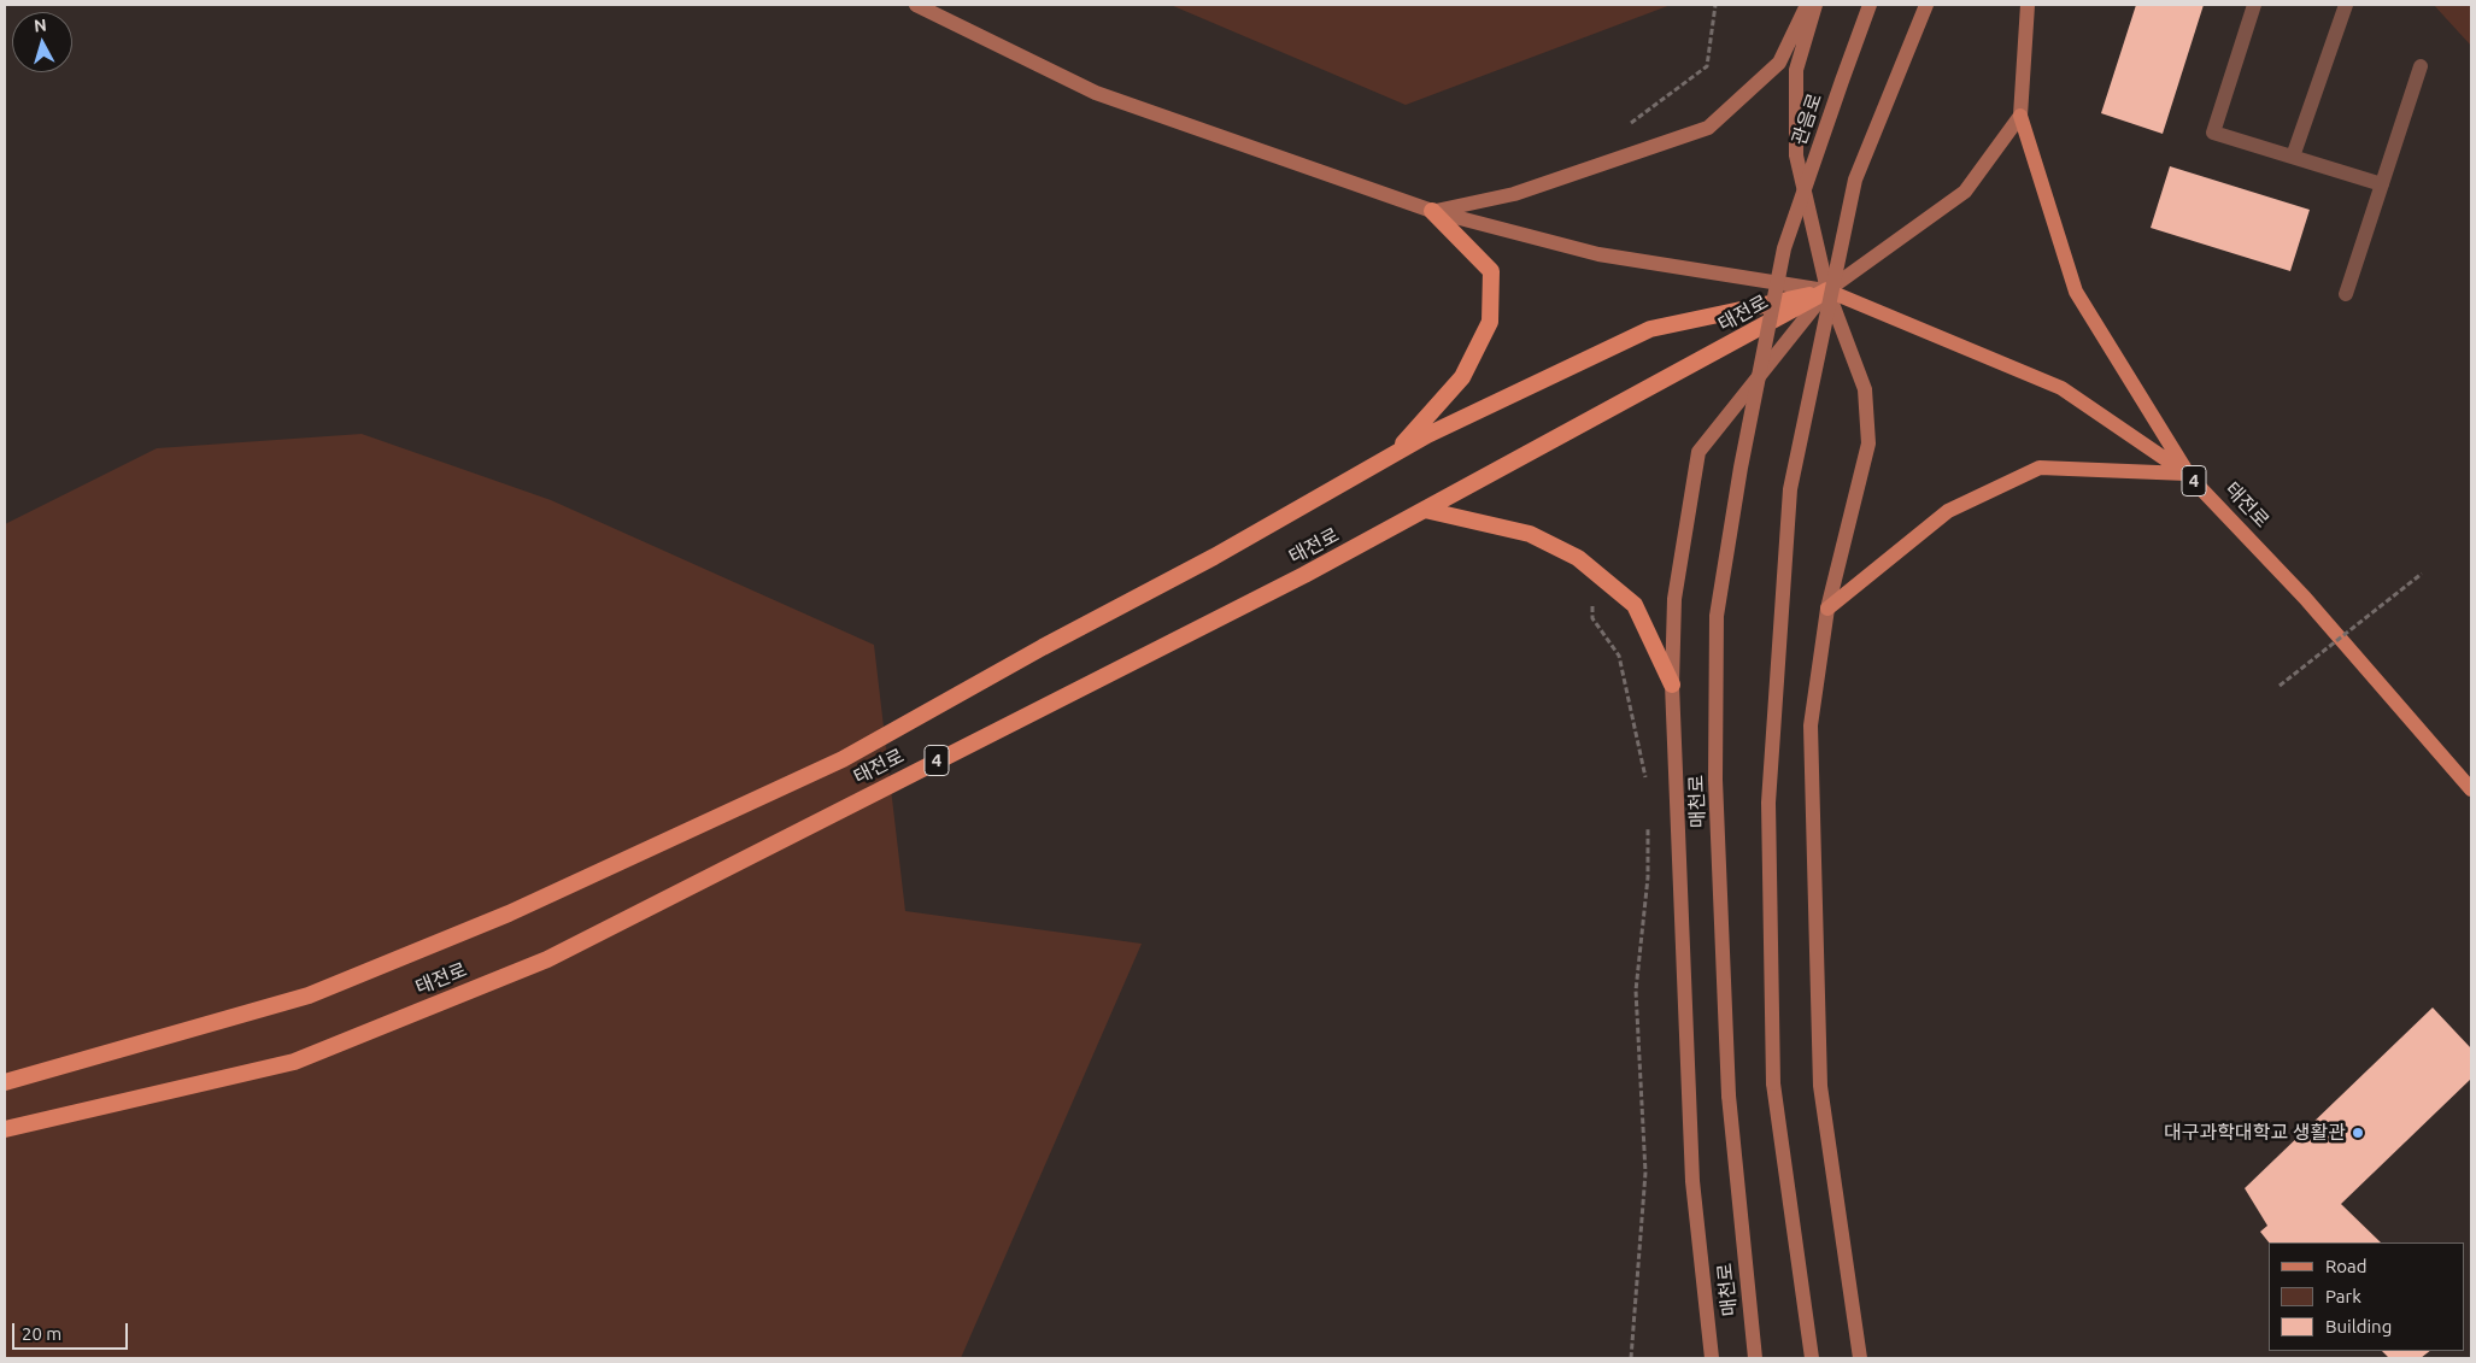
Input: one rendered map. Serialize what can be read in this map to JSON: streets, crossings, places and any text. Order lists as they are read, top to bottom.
{
  "streets": {
    "highway": ["태전로", "4"],
    "main road": ["관음로", "매천로"]
  },
  "crossings": [
    ["관음로", "매천로"]
  ],
  "places": ["대구과학대학교 생활관"],
  "legend": ["Road", "Park", "Building"],
  "scale_bar": "20 m",
  "north": "top"
}
